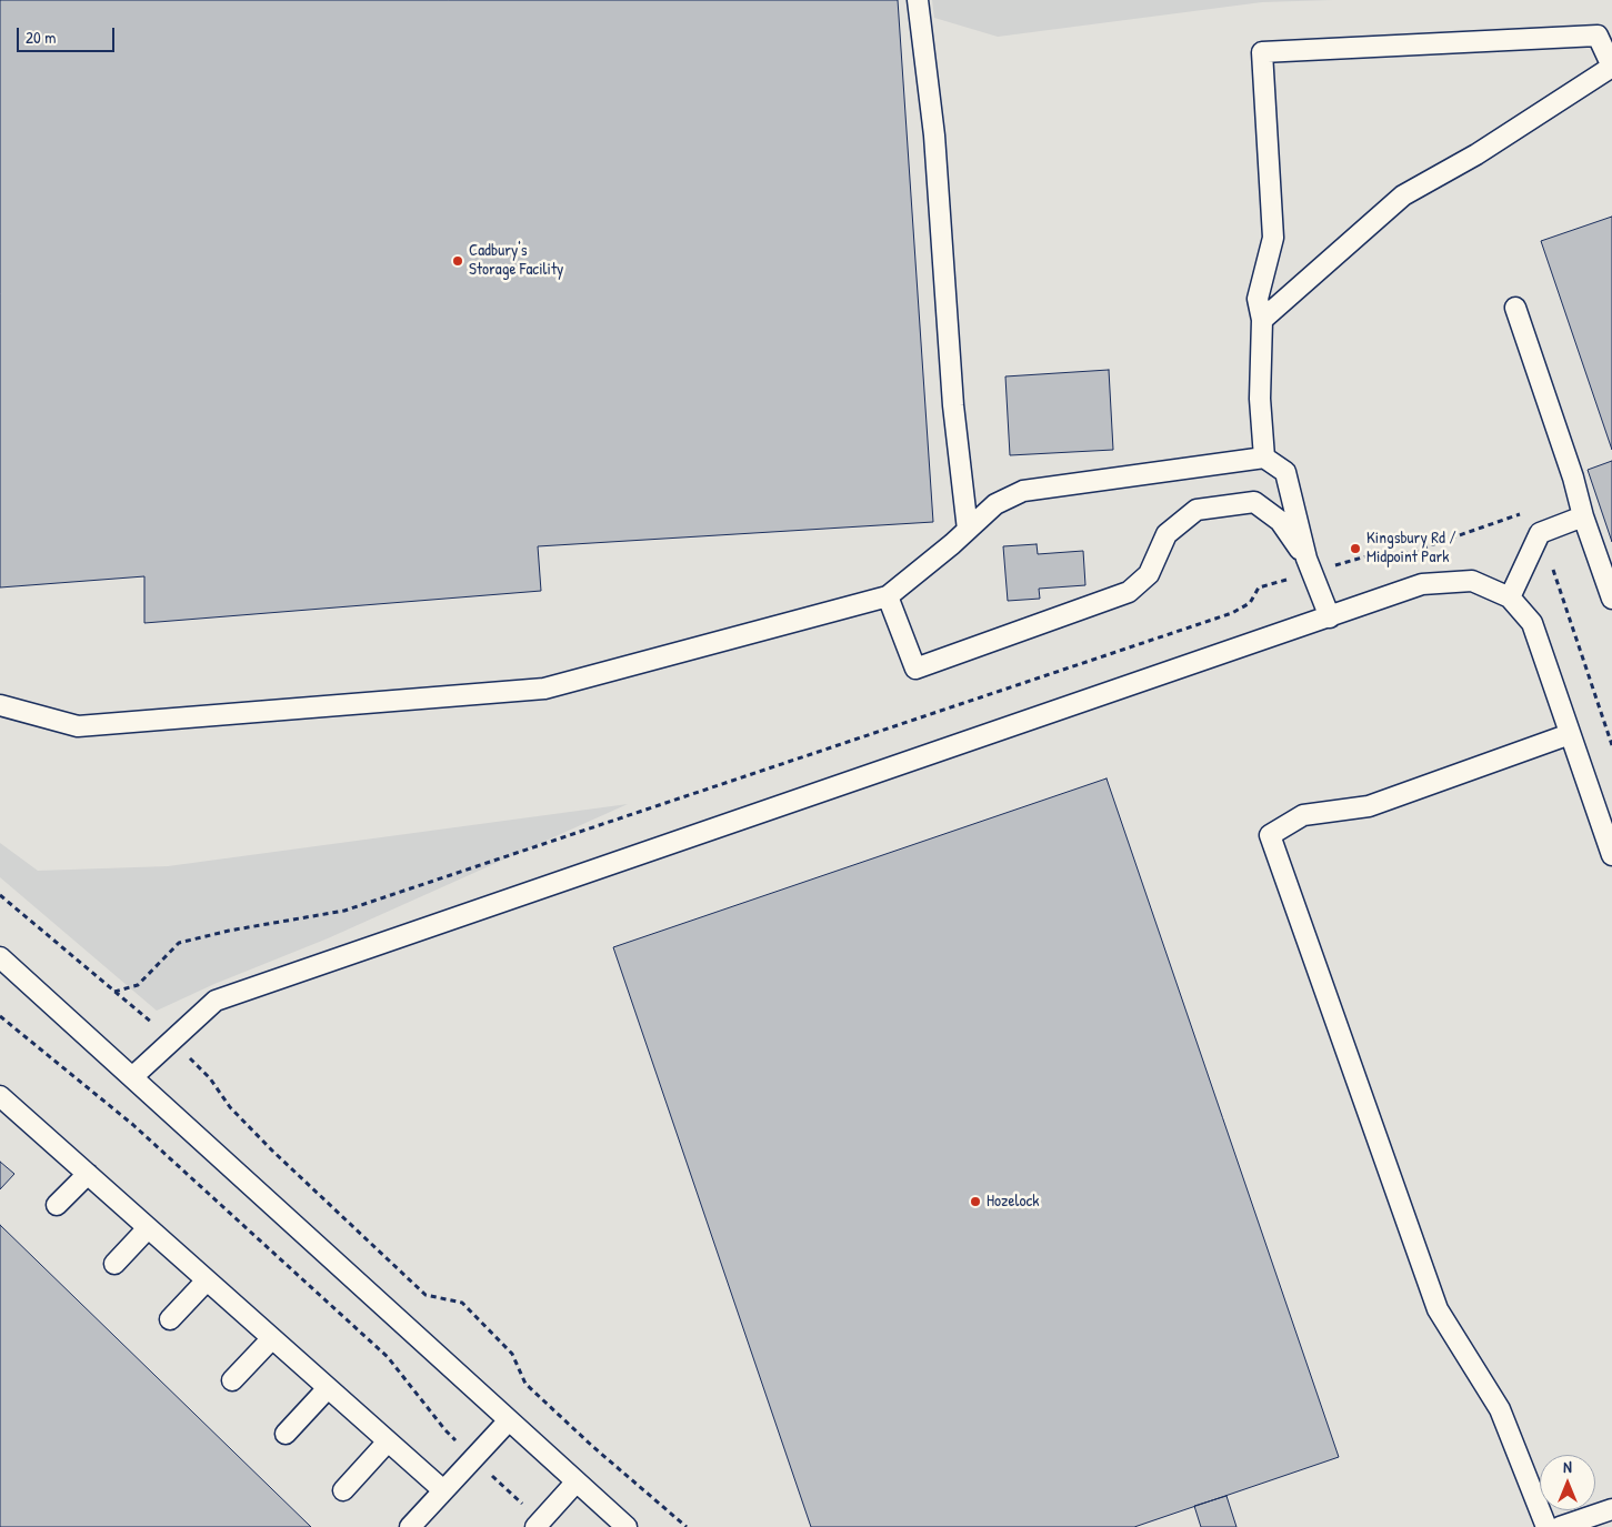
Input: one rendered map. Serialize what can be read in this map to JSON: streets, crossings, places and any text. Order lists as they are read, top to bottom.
{
  "places": ["Cadbury's Storage Facility", "Kingsbury Rd / Midpoint Park", "Hozelock"],
  "scale_bar": "20 m",
  "north": "top"
}
